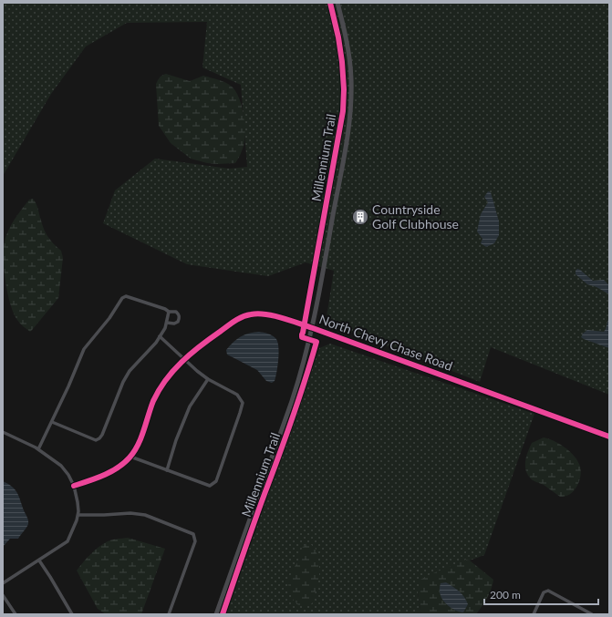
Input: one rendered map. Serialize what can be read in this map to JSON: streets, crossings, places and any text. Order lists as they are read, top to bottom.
{
  "streets": {
    "street": ["North Chevy Chase Road"],
    "cycle path": ["Millennium Trail"]
  },
  "places": {
    "building": ["Countryside Golf Clubhouse"]
  },
  "scale_bar": "200 m"
}
